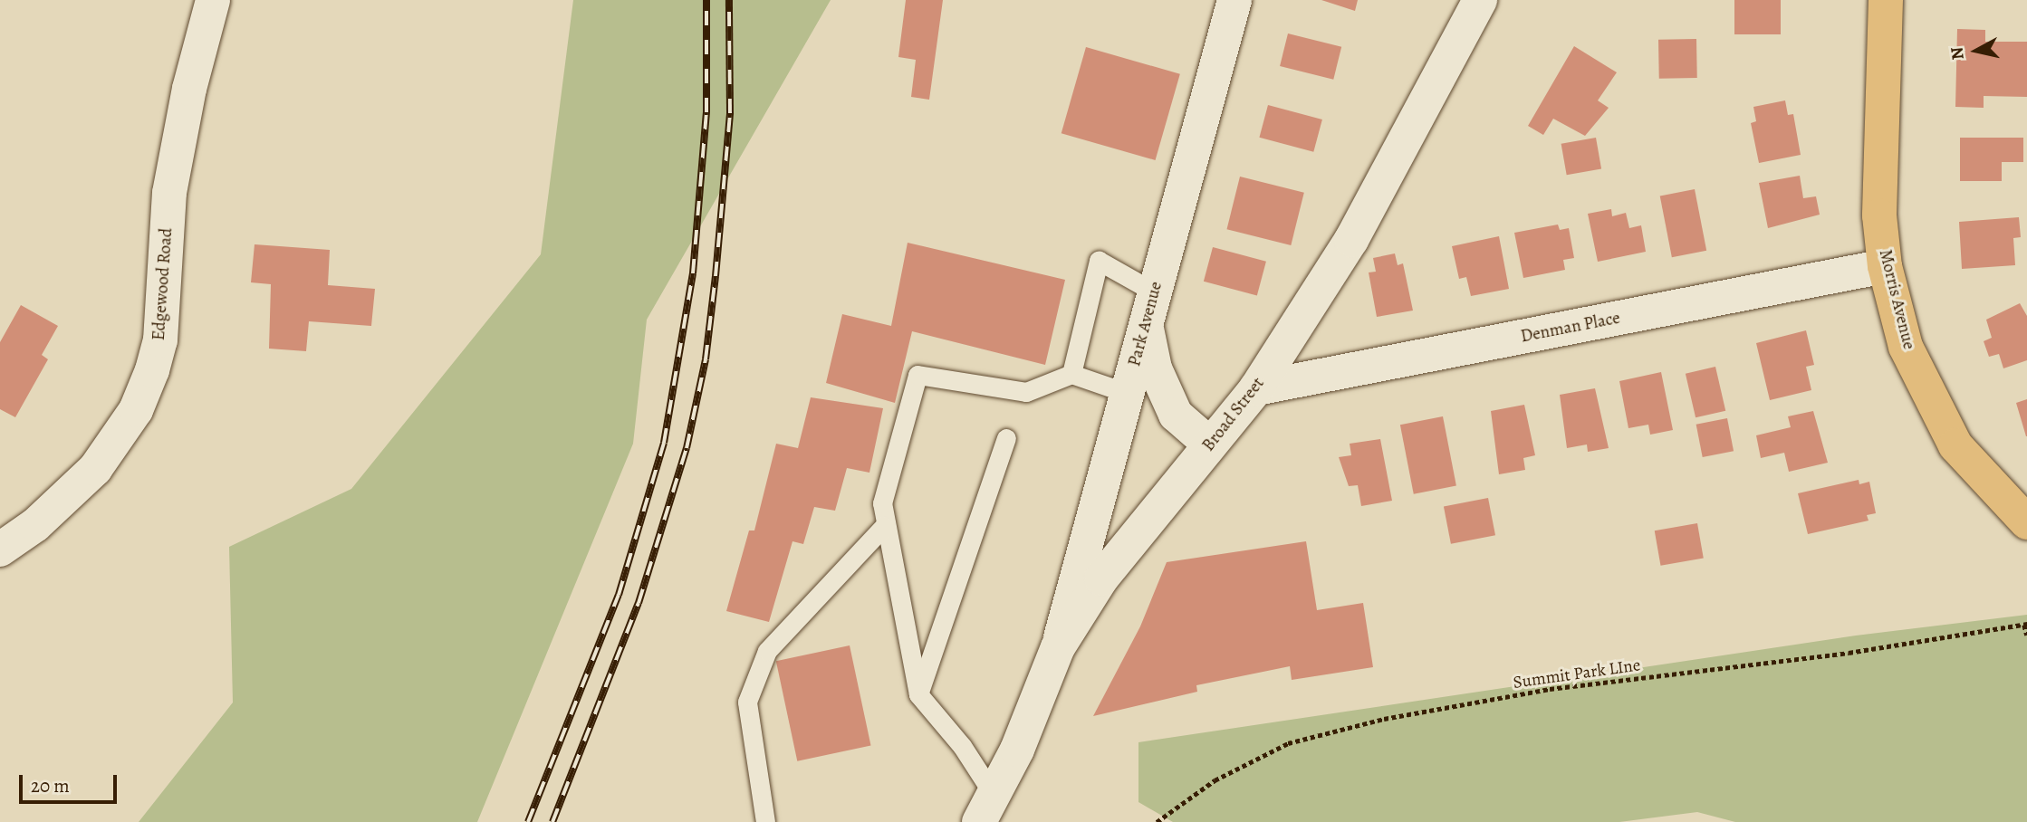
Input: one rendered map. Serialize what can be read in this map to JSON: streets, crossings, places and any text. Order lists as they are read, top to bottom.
{
  "streets": {
    "main road": ["Morris Avenue"],
    "street": [
      "Edgewood Road",
      "Park Avenue",
      "Denman Place",
      "Broad Street"
    ],
    "path": ["Summit Park LIne"]
  },
  "crossings": [
    ["Morris Avenue", "Denman Place"],
    ["Park Avenue", "Broad Street"],
    ["Denman Place", "Broad Street"]
  ],
  "scale_bar": "20 m",
  "north": "left"
}
